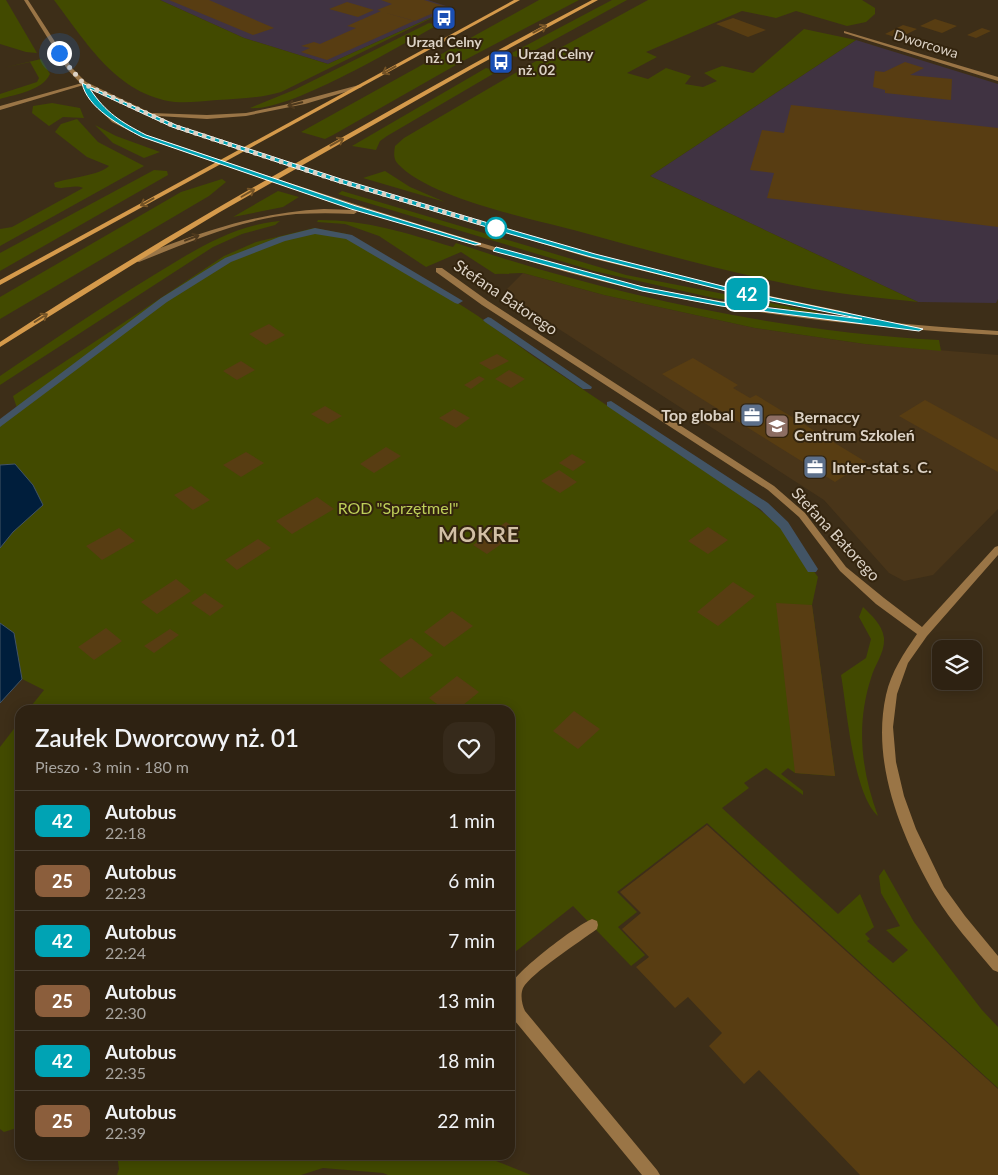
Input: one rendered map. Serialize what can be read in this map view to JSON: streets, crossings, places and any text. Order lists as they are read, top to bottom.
{
  "streets": {
    "street": ["Dworcowa", "Stefana Batorego"]
  },
  "districts": ["MOKRE"],
  "parks": ["ROD \"Sprzętmel\""],
  "places": {
    "bus stop": ["Urząd Celny nż. 01", "Urząd Celny nż. 02"],
    "office": ["Top global", "Inter-stat s. C."],
    "school or university": ["Bernaccy Centrum Szkoleń"]
  },
  "lines": ["bus line 42"],
  "page": {
    "on_map": "42",
    "heading": ["Zaułek Dworcowy nż. 01", "Pieszo · 3 min · 180 m"],
    "list": [
      {
        "mark": "42",
        "name": "Autobus",
        "note": "22:18",
        "value": "1 min"
      },
      {
        "mark": "25",
        "name": "Autobus",
        "note": "22:23",
        "value": "6 min"
      },
      {
        "mark": "42",
        "name": "Autobus",
        "note": "22:24",
        "value": "7 min"
      },
      {
        "mark": "25",
        "name": "Autobus",
        "note": "22:30",
        "value": "13 min"
      },
      {
        "mark": "42",
        "name": "Autobus",
        "note": "22:35",
        "value": "18 min"
      },
      {
        "mark": "25",
        "name": "Autobus",
        "note": "22:39",
        "value": "22 min"
      }
    ]
  }
}
